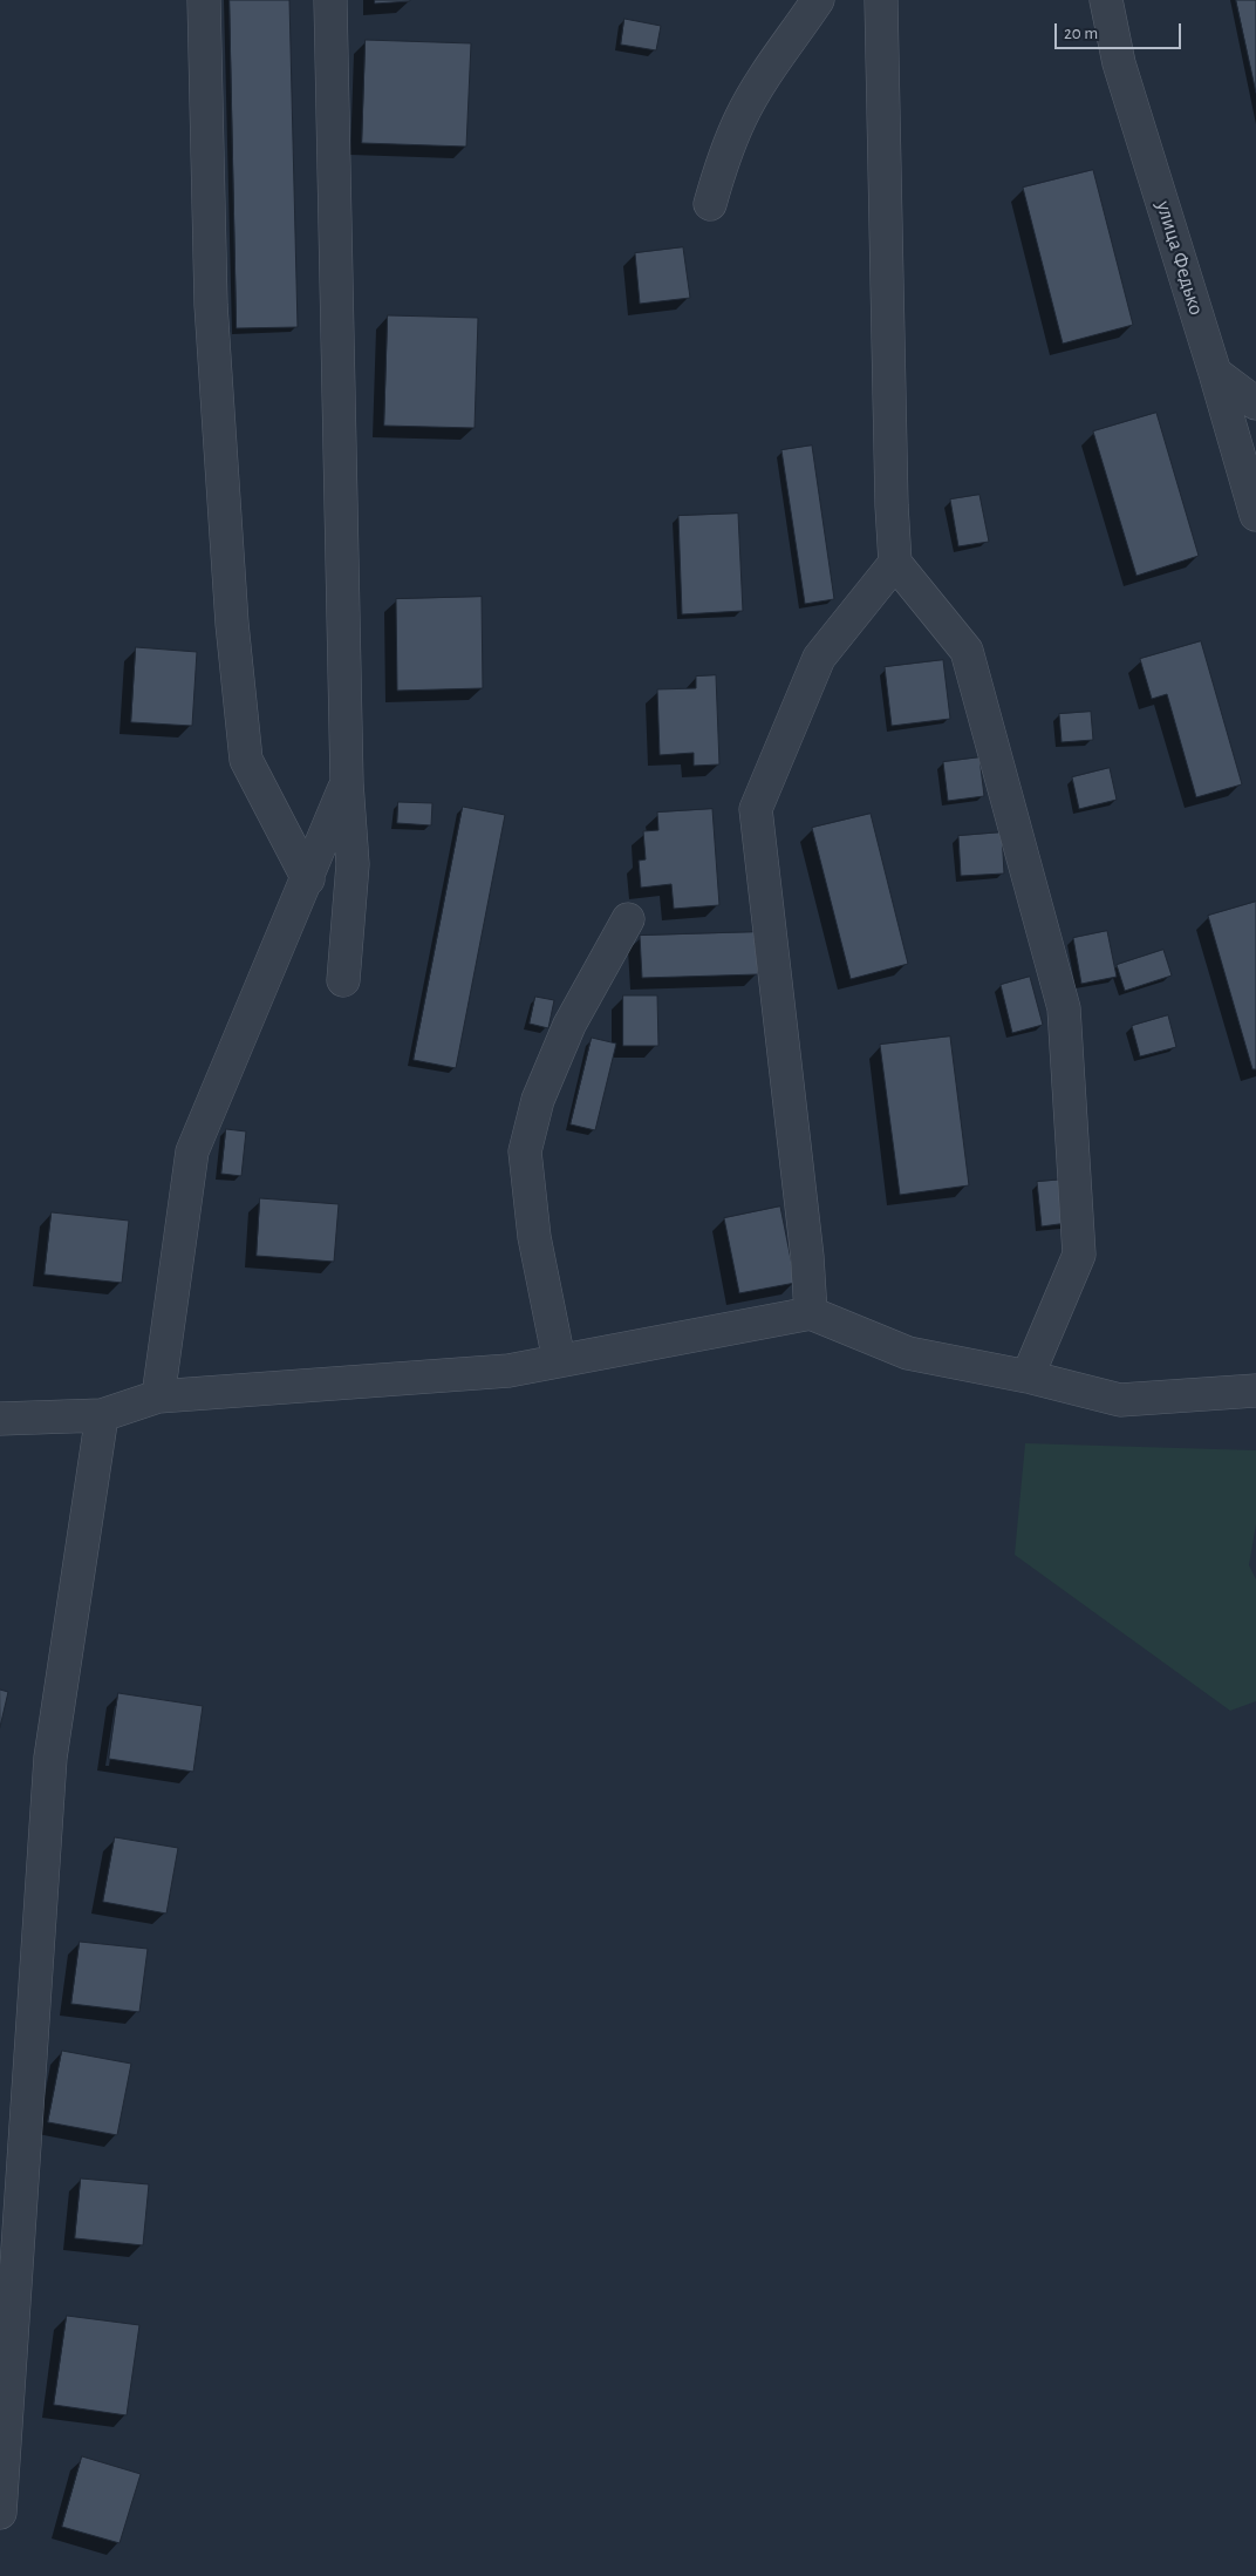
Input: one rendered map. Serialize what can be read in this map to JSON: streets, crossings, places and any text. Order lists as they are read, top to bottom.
{
  "streets": {
    "street": ["улица Федько"]
  },
  "scale_bar": "20 m"
}
